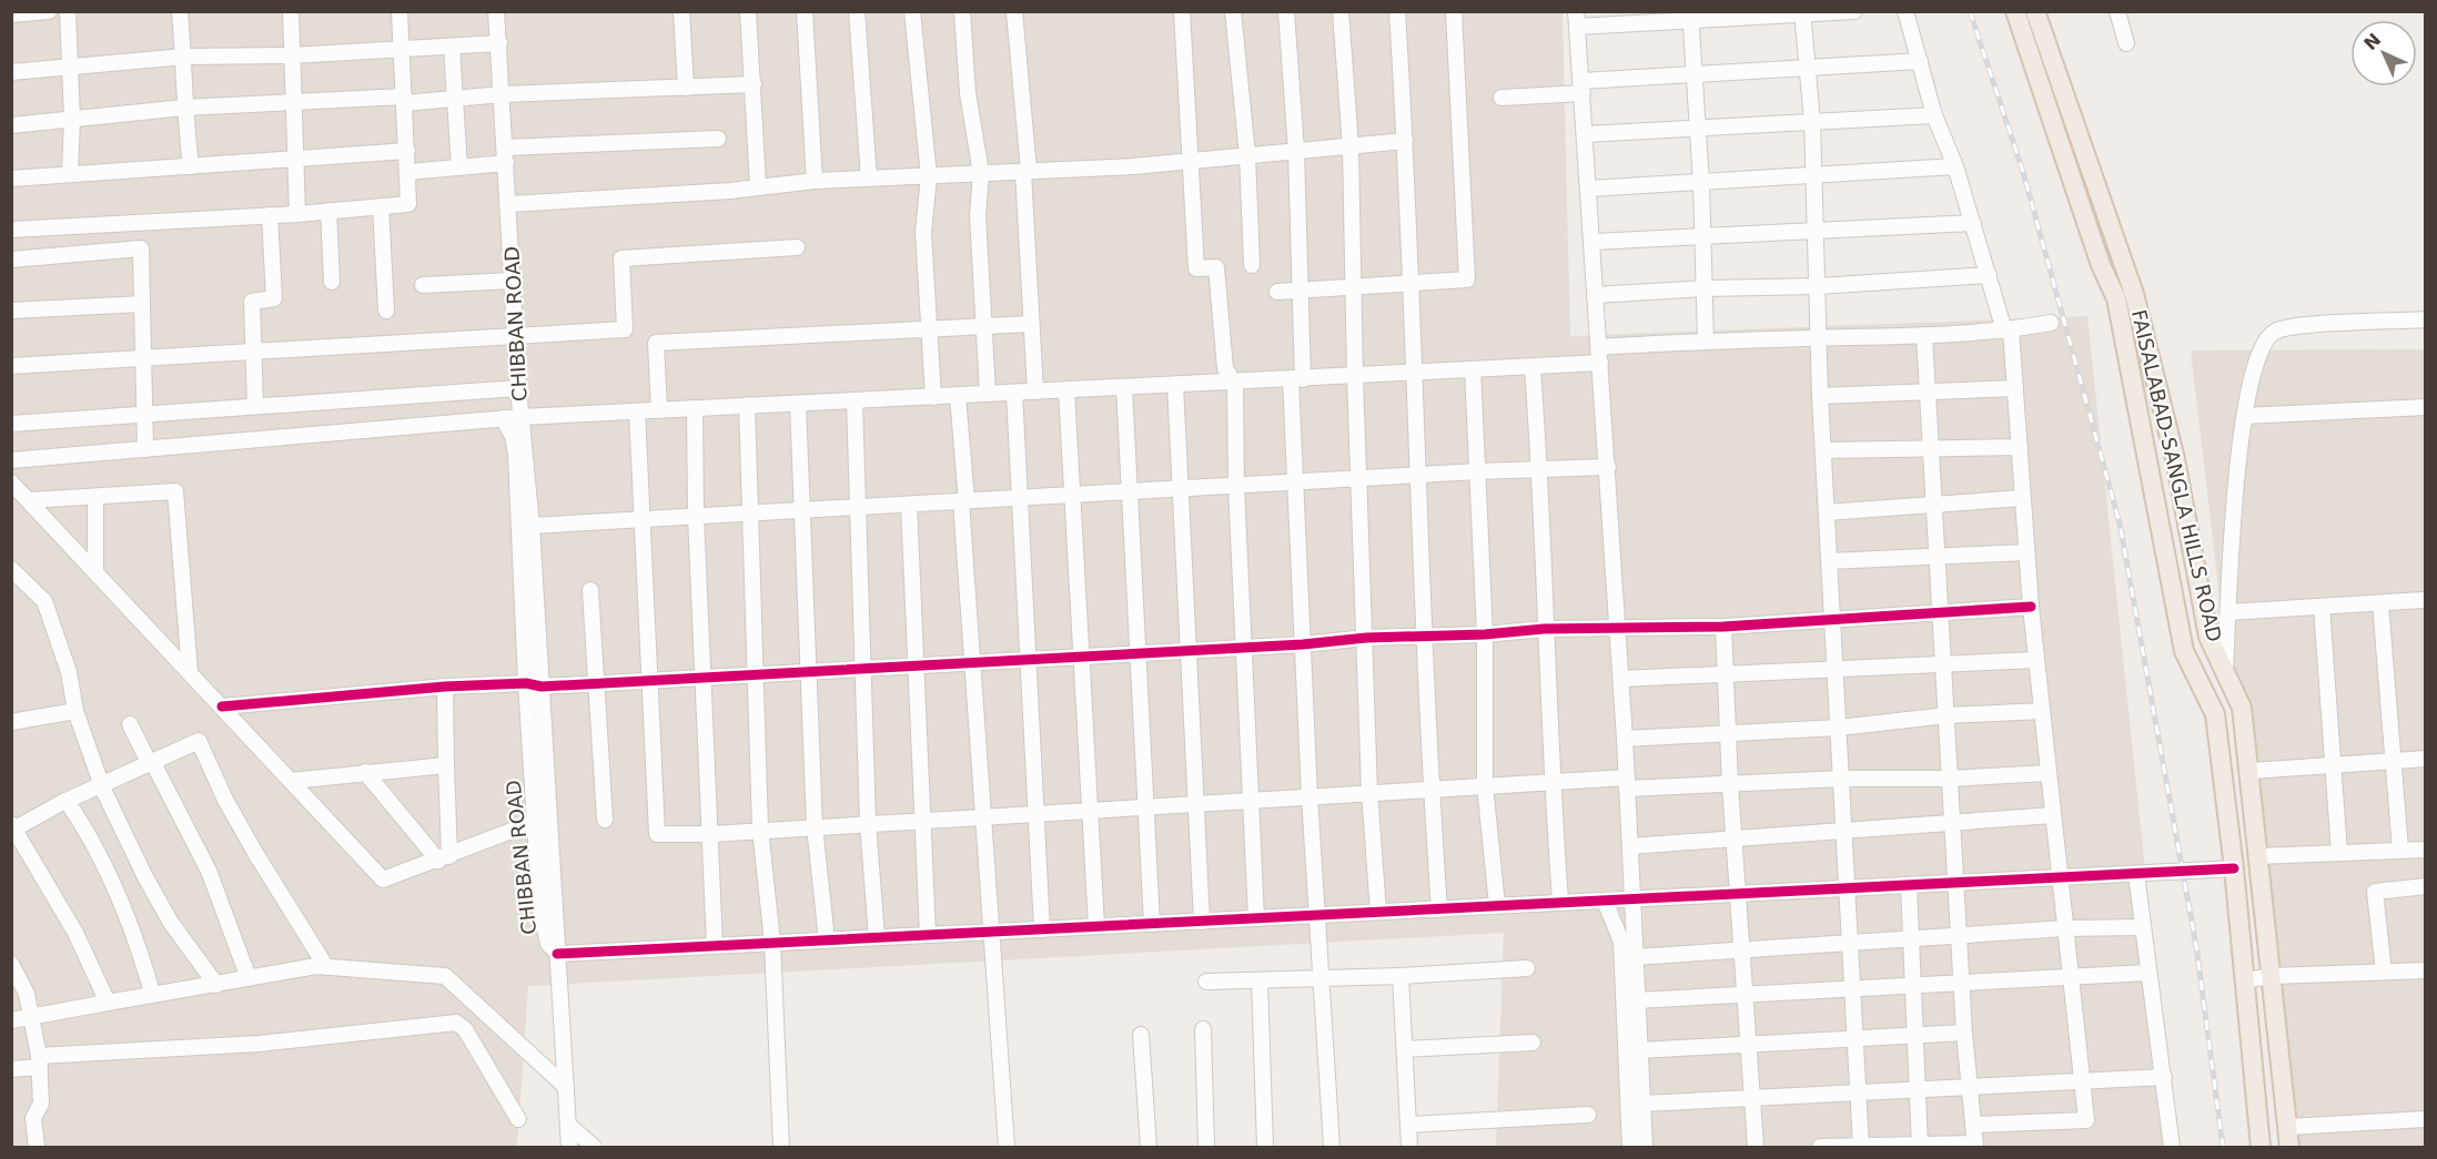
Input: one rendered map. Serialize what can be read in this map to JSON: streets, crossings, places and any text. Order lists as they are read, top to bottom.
{
  "streets": {
    "main road": ["FAISALABAD-SANGLA HILLS ROAD"],
    "street": ["CHIBBAN ROAD"]
  },
  "north": "top left"
}
